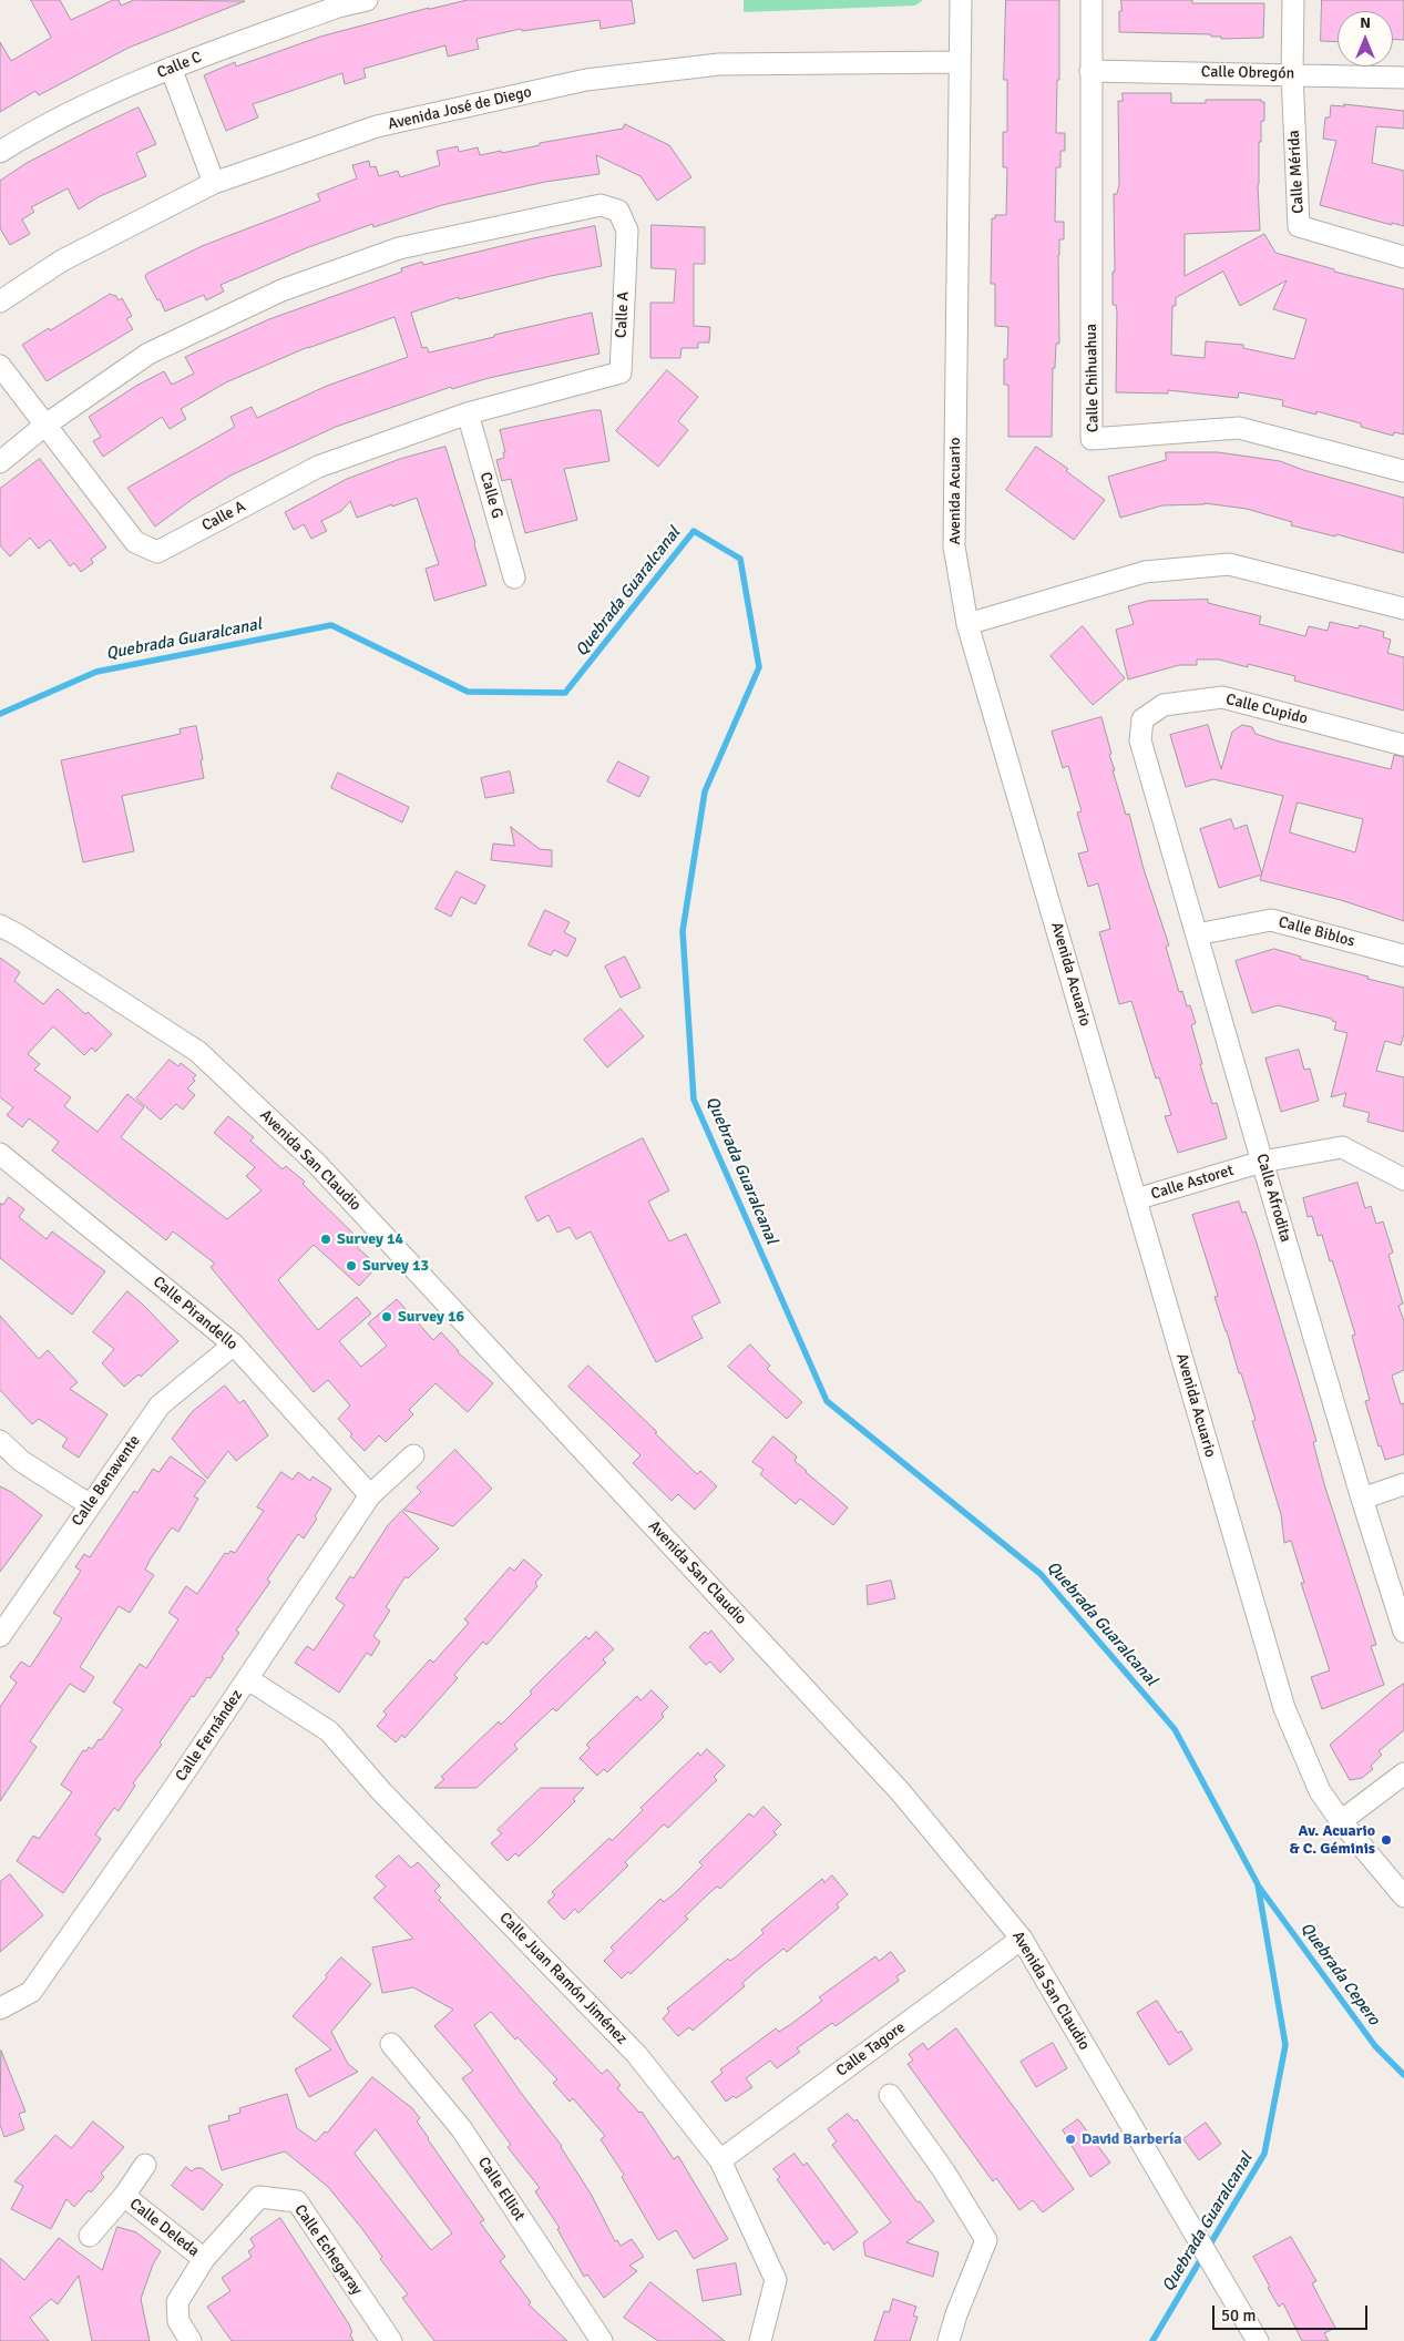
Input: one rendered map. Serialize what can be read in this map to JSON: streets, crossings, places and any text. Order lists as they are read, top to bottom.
{
  "streets": {
    "street": [
      "Calle C",
      "Calle Obregón",
      "Avenida José de Diego",
      "Calle Mérida",
      "Calle A",
      "Calle Chihuahua",
      "Avenida Acuario",
      "Calle G",
      "Calle Cupido",
      "Calle Biblos",
      "Avenida San Claudio",
      "Calle Astoret",
      "Calle Afrodita",
      "Calle Pirandello",
      "Calle Benavente",
      "Calle Fernández",
      "Calle Juan Ramón Jiménez",
      "Calle Tagore",
      "Calle Elliot",
      "Calle Deleda",
      "Calle Echegaray"
    ]
  },
  "crossings": [
    ["Calle Obregón", "Calle Mérida"],
    ["Calle Obregón", "Calle Chihuahua"],
    ["Avenida José de Diego", "Avenida Acuario"],
    ["Calle A", "Calle G"],
    ["Avenida Acuario", "Calle Astoret"],
    ["Calle Cupido", "Calle Afrodita"],
    ["Calle Biblos", "Calle Afrodita"],
    ["Avenida San Claudio", "Calle Tagore"],
    ["Calle Astoret", "Calle Afrodita"],
    ["Calle Pirandello", "Calle Benavente"],
    ["Calle Pirandello", "Calle Fernández"],
    ["Calle Fernández", "Calle Juan Ramón Jiménez"],
    ["Calle Juan Ramón Jiménez", "Calle Tagore"],
    ["Calle Deleda", "Calle Echegaray"]
  ],
  "water": ["Quebrada Guaralcanal", "Quebrada Cepero"],
  "places": [
    "Survey 14",
    "Survey 13",
    "Survey 16",
    "Av. Acuario & C. Géminis",
    "David Barbería"
  ],
  "scale_bar": "50 m",
  "north": "top"
}
